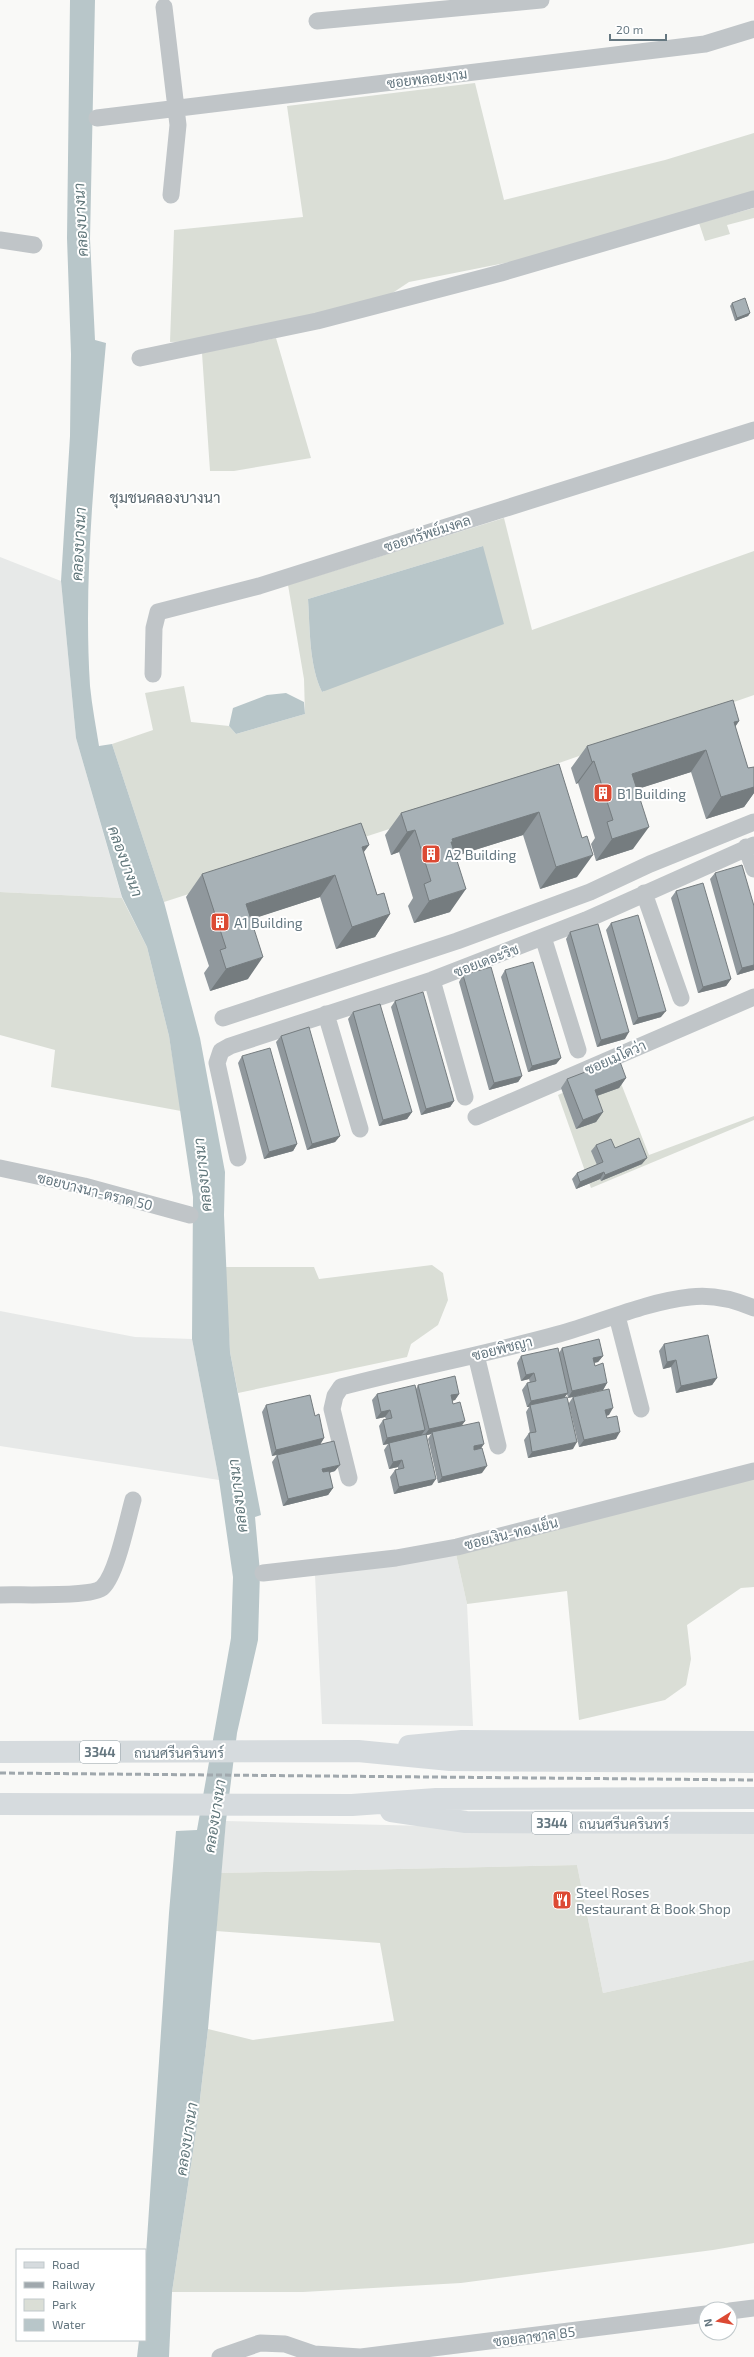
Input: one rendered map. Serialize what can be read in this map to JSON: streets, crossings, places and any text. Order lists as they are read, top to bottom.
{
  "streets": {
    "main road": ["3344", "ถนนศรีนครินทร์"],
    "street": [
      "ซอยพลอยงาม",
      "ซอยทรัพย์มงคล",
      "ซอยเดอะริช",
      "ซอยเมโดว่า",
      "ซอยบางนา-ตราด 50",
      "ซอยพิชญา",
      "ซอยเงิน-ทองเย็น",
      "ซอยลาซาล 85"
    ]
  },
  "districts": ["ชุมชนคลองบางนา"],
  "water": ["คลองบางนา"],
  "places": {
    "building": ["B1 Building", "A2 Building", "A1 Building"],
    "restaurant": ["Steel Roses Restaurant & Book Shop"]
  },
  "legend": [
    "Road",
    "Railway",
    "Park",
    "Water"
  ],
  "scale_bar": "20 m",
  "north": "left"
}
